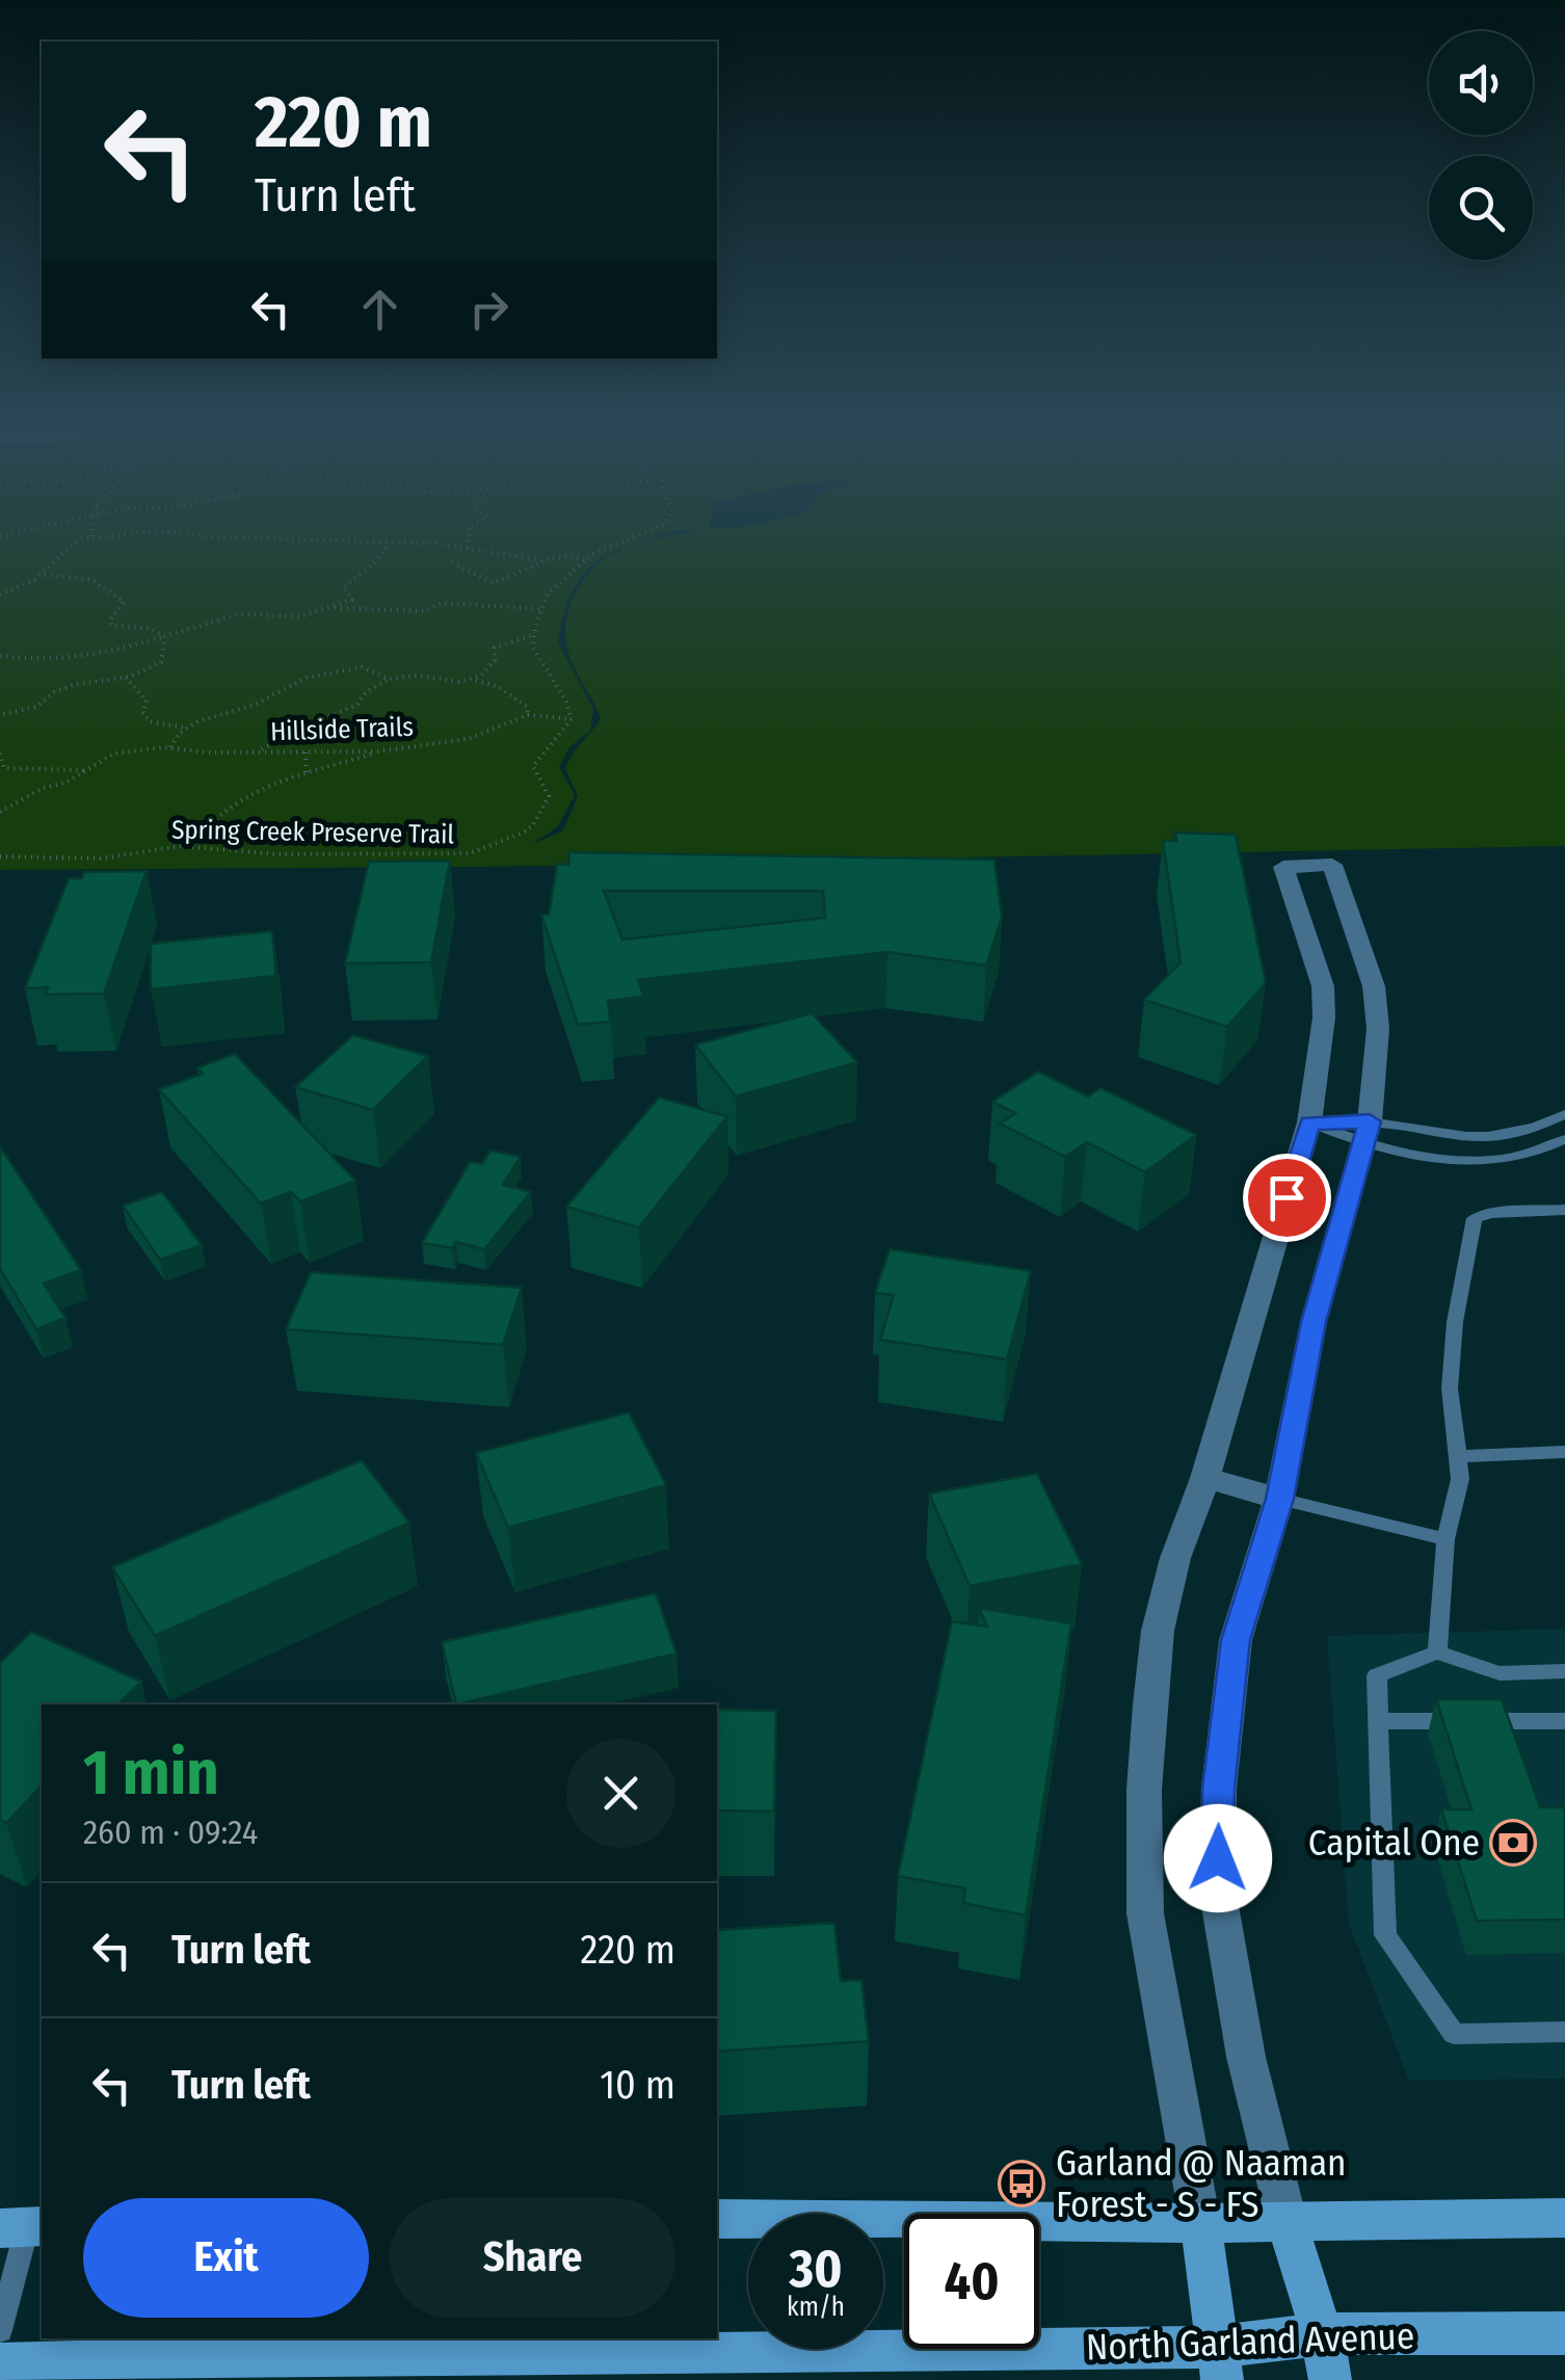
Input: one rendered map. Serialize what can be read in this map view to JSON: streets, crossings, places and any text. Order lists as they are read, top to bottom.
{
  "streets": {
    "main road": ["North Garland Avenue"],
    "path": ["Hillside Trails", "Spring Creek Preserve Trail"]
  },
  "crossings": [
    ["Hillside Trails", "Spring Creek Preserve Trail"]
  ],
  "places": {
    "bank": ["Capital One"],
    "bus stop": ["Garland @ Naaman Forest - S - FS"]
  },
  "page": {
    "turn": ["220 m", "Turn left"],
    "heading": ["1 min", "260 m · 09:24"],
    "list": [
      {
        "name": "Turn left",
        "value": "220 m"
      },
      {
        "name": "Turn left",
        "value": "10 m"
      }
    ],
    "buttons": ["Exit", "Share"],
    "speed": "30 km/h",
    "limit": "40"
  }
}
